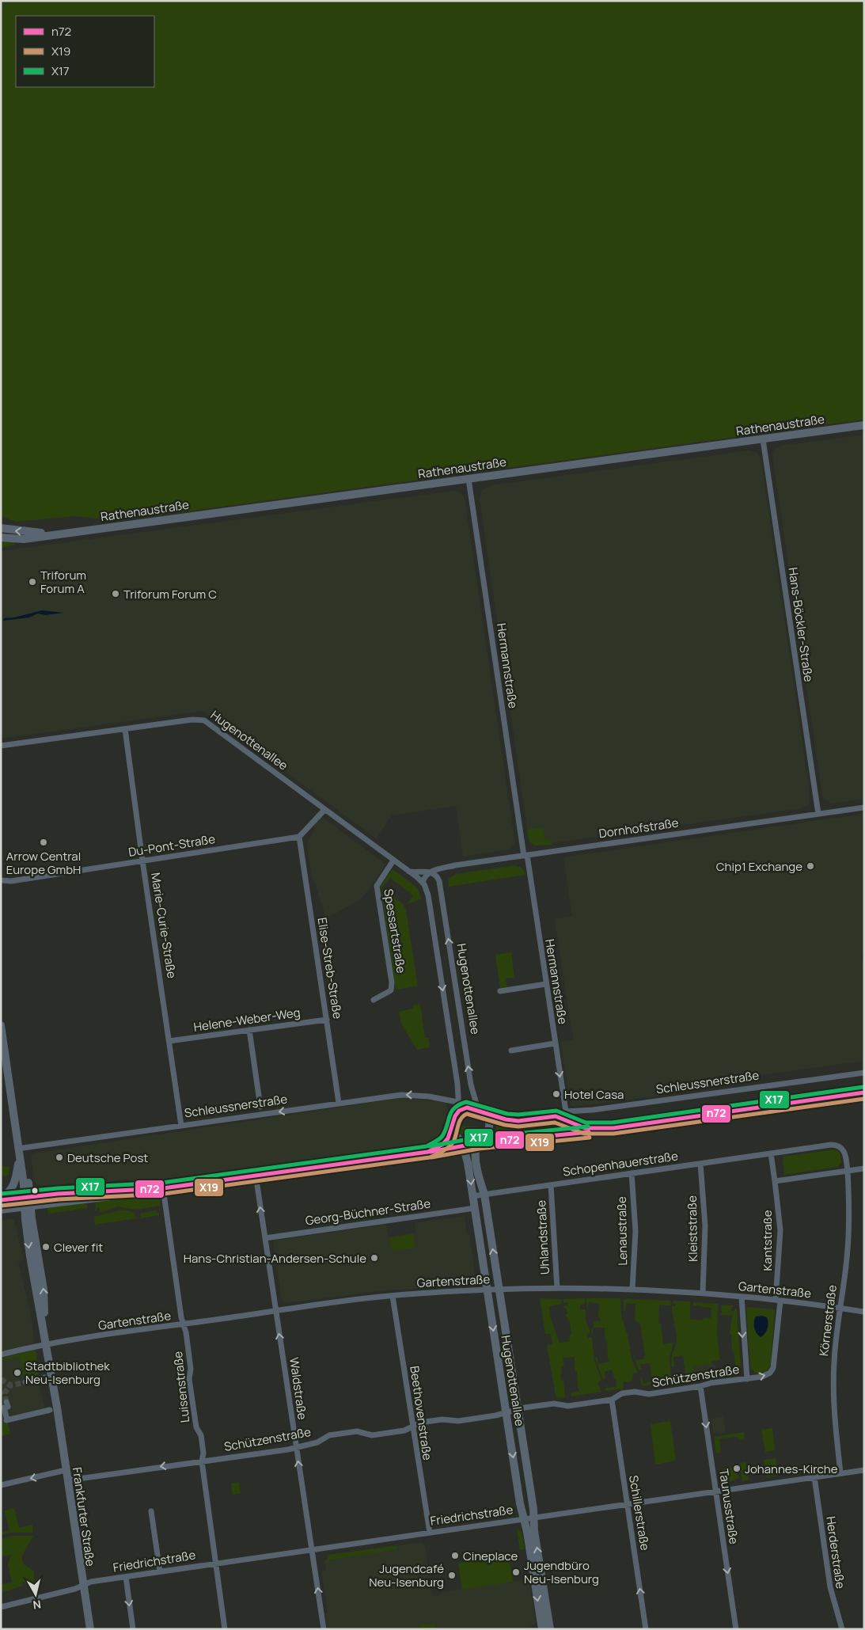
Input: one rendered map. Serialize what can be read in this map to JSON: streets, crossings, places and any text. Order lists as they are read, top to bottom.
{
  "streets": {
    "street": [
      "Rathenaustraße",
      "Hans-Böckler-Straße",
      "Hermannstraße",
      "Hugenottenallee",
      "Dornhofstraße",
      "Du-Pont-Straße",
      "Marie-Curie-Straße",
      "Spessartstraße",
      "Elise-Streb-Straße",
      "Helene-Weber-Weg",
      "Schleussnerstraße",
      "Schopenhauerstraße",
      "Georg-Büchner-Straße",
      "Kleiststraße",
      "Lenaustraße",
      "Uhlandstraße",
      "Kantstraße",
      "Gartenstraße",
      "Körnerstraße",
      "Schützenstraße",
      "Luisenstraße",
      "Waldstraße",
      "Beethovenstraße",
      "Taunusstraße",
      "Schillerstraße",
      "Friedrichstraße",
      "Frankfurter Straße",
      "Herderstraße"
    ]
  },
  "crossings": [
    ["Rathenaustraße", "Hans-Böckler-Straße"],
    ["Rathenaustraße", "Hermannstraße"],
    ["Hans-Böckler-Straße", "Dornhofstraße"],
    ["Hermannstraße", "Dornhofstraße"],
    ["Hermannstraße", "Schleussnerstraße"],
    ["Hugenottenallee", "Dornhofstraße"],
    ["Hugenottenallee", "Marie-Curie-Straße"],
    ["Hugenottenallee", "Spessartstraße"],
    ["Hugenottenallee", "Schleussnerstraße"],
    ["Hugenottenallee", "Schopenhauerstraße"],
    ["Hugenottenallee", "Georg-Büchner-Straße"],
    ["Hugenottenallee", "Gartenstraße"],
    ["Hugenottenallee", "Schützenstraße"],
    ["Hugenottenallee", "Friedrichstraße"],
    ["Du-Pont-Straße", "Marie-Curie-Straße"],
    ["Du-Pont-Straße", "Elise-Streb-Straße"],
    ["Marie-Curie-Straße", "Helene-Weber-Weg"],
    ["Marie-Curie-Straße", "Schleussnerstraße"],
    ["Elise-Streb-Straße", "Helene-Weber-Weg"],
    ["Elise-Streb-Straße", "Schleussnerstraße"],
    ["Schleussnerstraße", "Frankfurter Straße"],
    ["Schopenhauerstraße", "Kleiststraße"],
    ["Schopenhauerstraße", "Lenaustraße"],
    ["Schopenhauerstraße", "Uhlandstraße"],
    ["Schopenhauerstraße", "Kantstraße"],
    ["Schopenhauerstraße", "Körnerstraße"],
    ["Georg-Büchner-Straße", "Waldstraße"],
    ["Kleiststraße", "Gartenstraße"],
    ["Lenaustraße", "Gartenstraße"],
    ["Uhlandstraße", "Gartenstraße"],
    ["Kantstraße", "Gartenstraße"],
    ["Kantstraße", "Körnerstraße"],
    ["Kantstraße", "Schützenstraße"],
    ["Gartenstraße", "Körnerstraße"],
    ["Gartenstraße", "Luisenstraße"],
    ["Gartenstraße", "Waldstraße"],
    ["Gartenstraße", "Beethovenstraße"],
    ["Gartenstraße", "Frankfurter Straße"],
    ["Körnerstraße", "Friedrichstraße"],
    ["Schützenstraße", "Luisenstraße"],
    ["Schützenstraße", "Waldstraße"],
    ["Schützenstraße", "Beethovenstraße"],
    ["Schützenstraße", "Taunusstraße"],
    ["Schützenstraße", "Schillerstraße"],
    ["Schützenstraße", "Frankfurter Straße"],
    ["Luisenstraße", "Friedrichstraße"],
    ["Waldstraße", "Friedrichstraße"],
    ["Beethovenstraße", "Friedrichstraße"],
    ["Taunusstraße", "Friedrichstraße"],
    ["Schillerstraße", "Friedrichstraße"],
    ["Friedrichstraße", "Frankfurter Straße"],
    ["Friedrichstraße", "Herderstraße"]
  ],
  "one_way": ["Waldstraße", "Taunusstraße", "Schillerstraße"],
  "places": [
    "Triforum Forum A",
    "Triforum Forum C",
    "Arrow Central Europe GmbH",
    "Chip1 Exchange",
    "Hotel Casa",
    "Deutsche Post",
    "Clever fit",
    "Hans-Christian-Andersen-Schule",
    "Stadtbibliothek Neu-Isenburg",
    "Johannes-Kirche",
    "Cineplace",
    "Jugendbüro Neu-Isenburg",
    "Jugendcafé Neu-Isenburg"
  ],
  "lines": ["transit line X17", "transit line n72", "transit line X19"],
  "legend": ["n72", "X19", "X17"],
  "north": "bottom"
}
